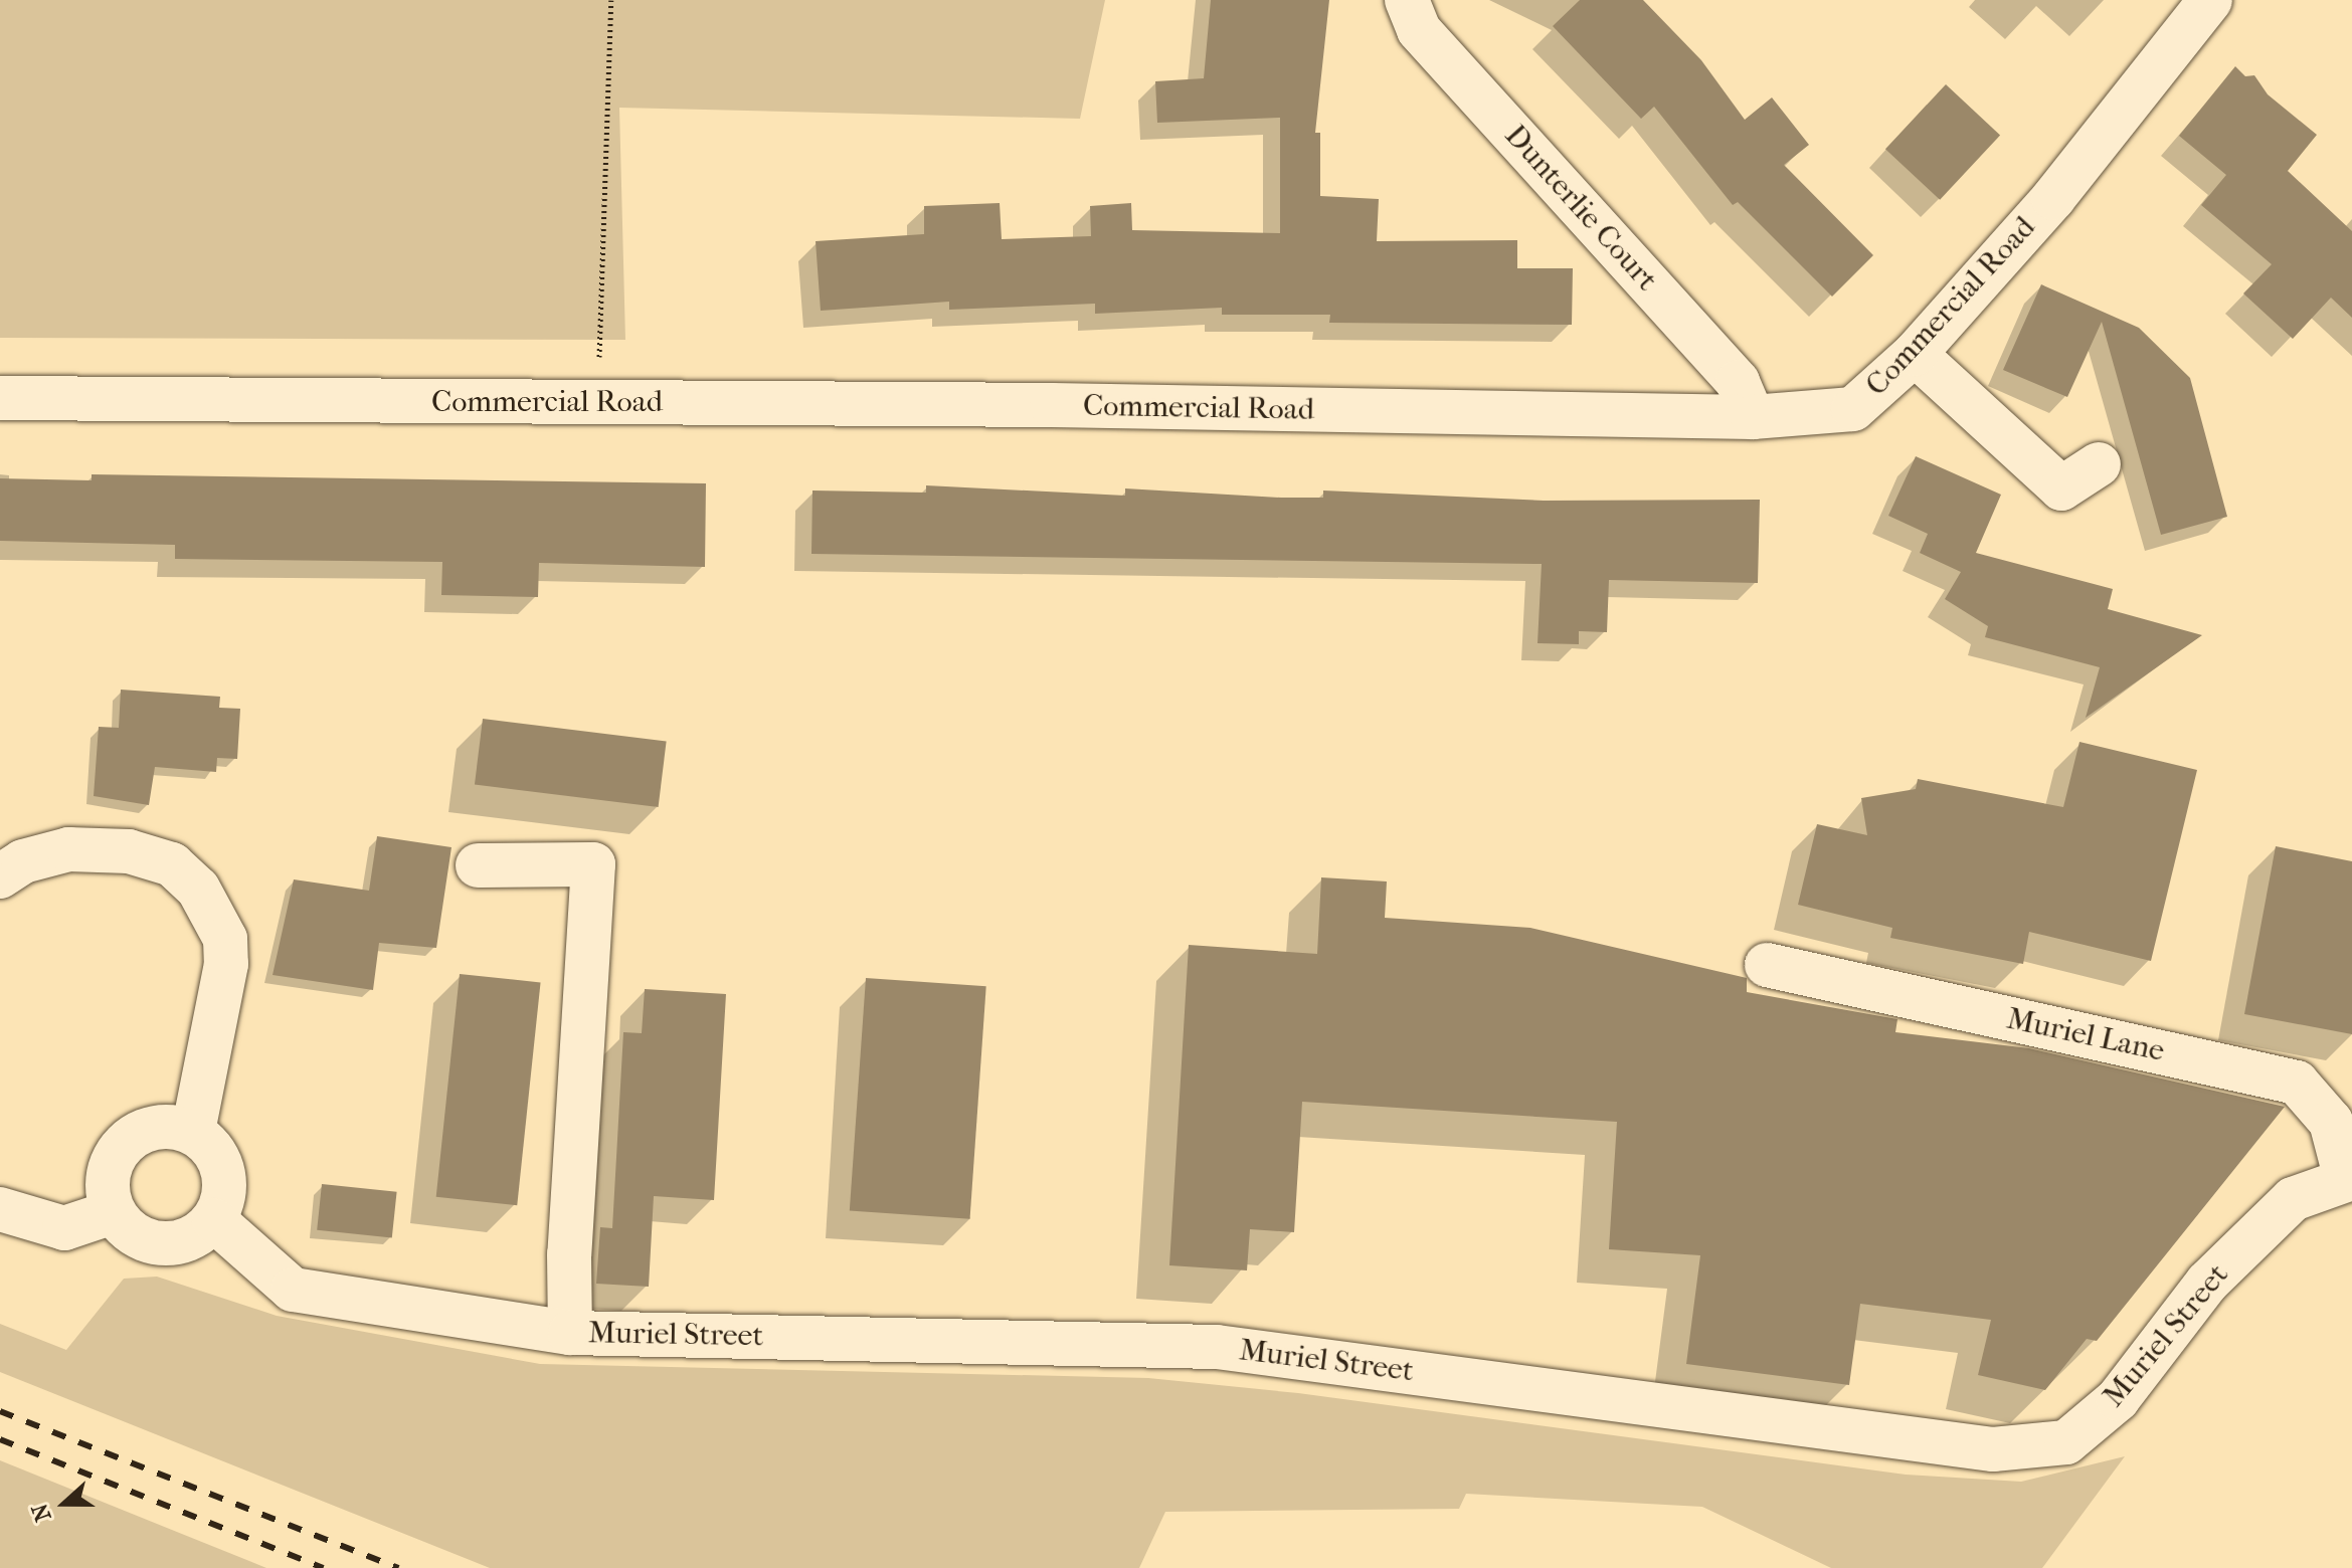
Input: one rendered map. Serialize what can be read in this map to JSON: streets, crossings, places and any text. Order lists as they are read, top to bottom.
{
  "streets": {
    "street": [
      "Dunterlie Court",
      "Commercial Road",
      "Muriel Lane",
      "Muriel Street"
    ]
  },
  "crossings": [
    ["Dunterlie Court", "Commercial Road"],
    ["Muriel Lane", "Muriel Street"]
  ],
  "north": "left"
}
